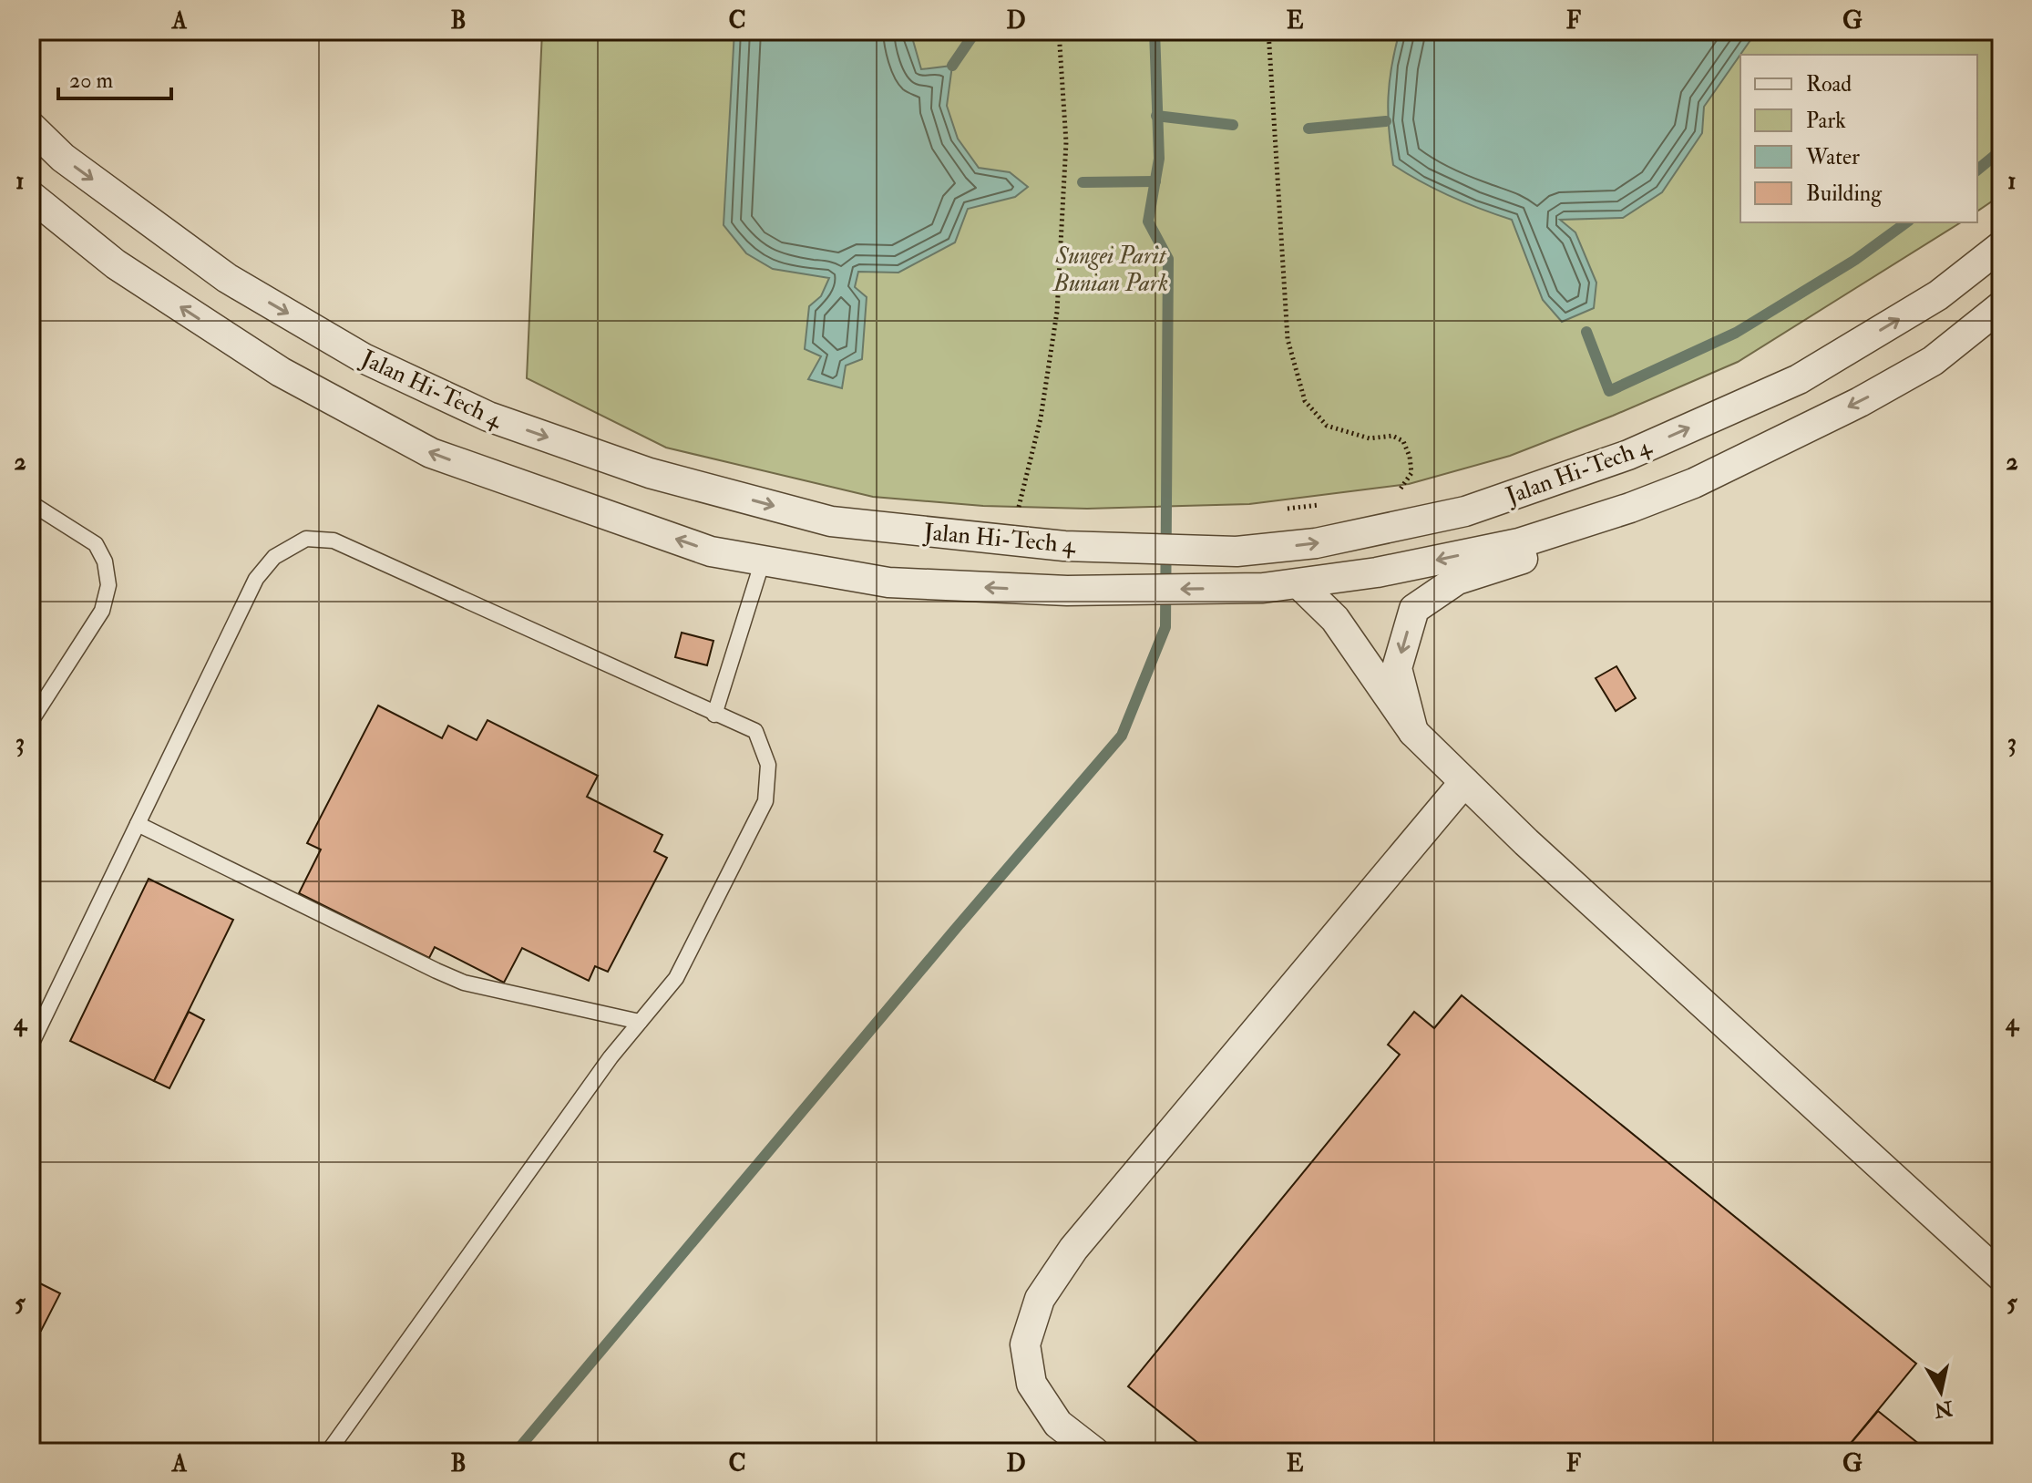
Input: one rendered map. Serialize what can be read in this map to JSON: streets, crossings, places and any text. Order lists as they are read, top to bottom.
{
  "streets": {
    "street": ["Jalan Hi-Tech 4"]
  },
  "parks": ["Sungei Parit Bunian Park"],
  "legend": [
    "Road",
    "Park",
    "Water",
    "Building"
  ],
  "scale_bar": "20 m",
  "north": "bottom",
  "grid": {
    "columns": [
      "A",
      "B",
      "C",
      "D",
      "E",
      "F",
      "G"
    ],
    "rows": [
      "1",
      "2",
      "3",
      "4",
      "5"
    ]
  }
}
